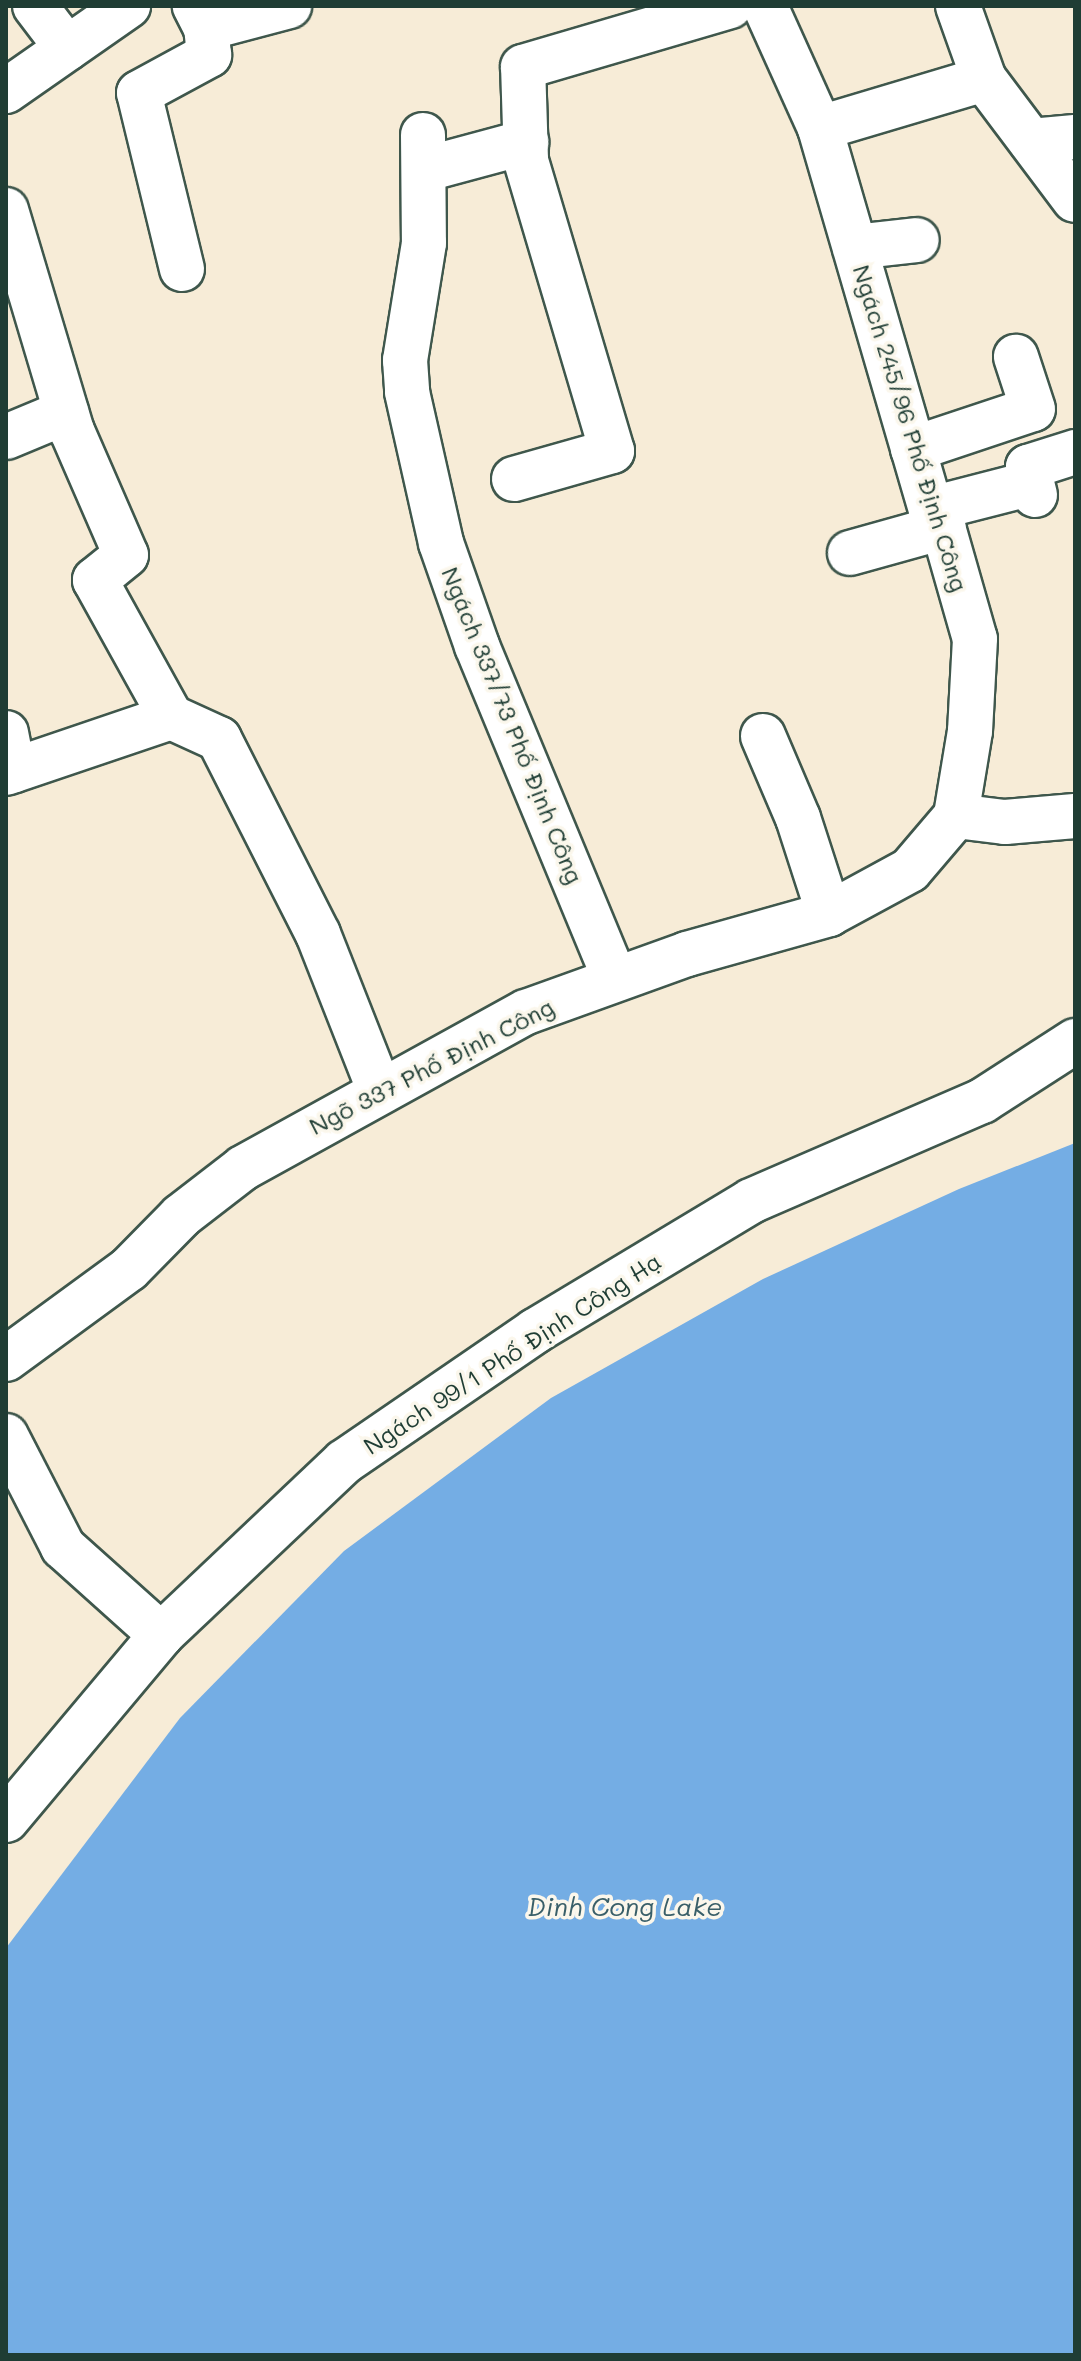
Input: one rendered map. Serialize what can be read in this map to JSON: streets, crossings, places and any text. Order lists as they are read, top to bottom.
{
  "streets": {
    "street": [
      "Ngách 245/96 Phố Định Công",
      "Ngách 337/73 Phố Định Công",
      "Ngõ 337 Phố Định Công",
      "Ngách 99/1 Phố Định Công Hạ"
    ]
  },
  "crossings": [
    ["Ngách 245/96 Phố Định Công", "Ngõ 337 Phố Định Công"],
    ["Ngách 337/73 Phố Định Công", "Ngõ 337 Phố Định Công"]
  ],
  "water": ["Dinh Cong Lake"]
}
